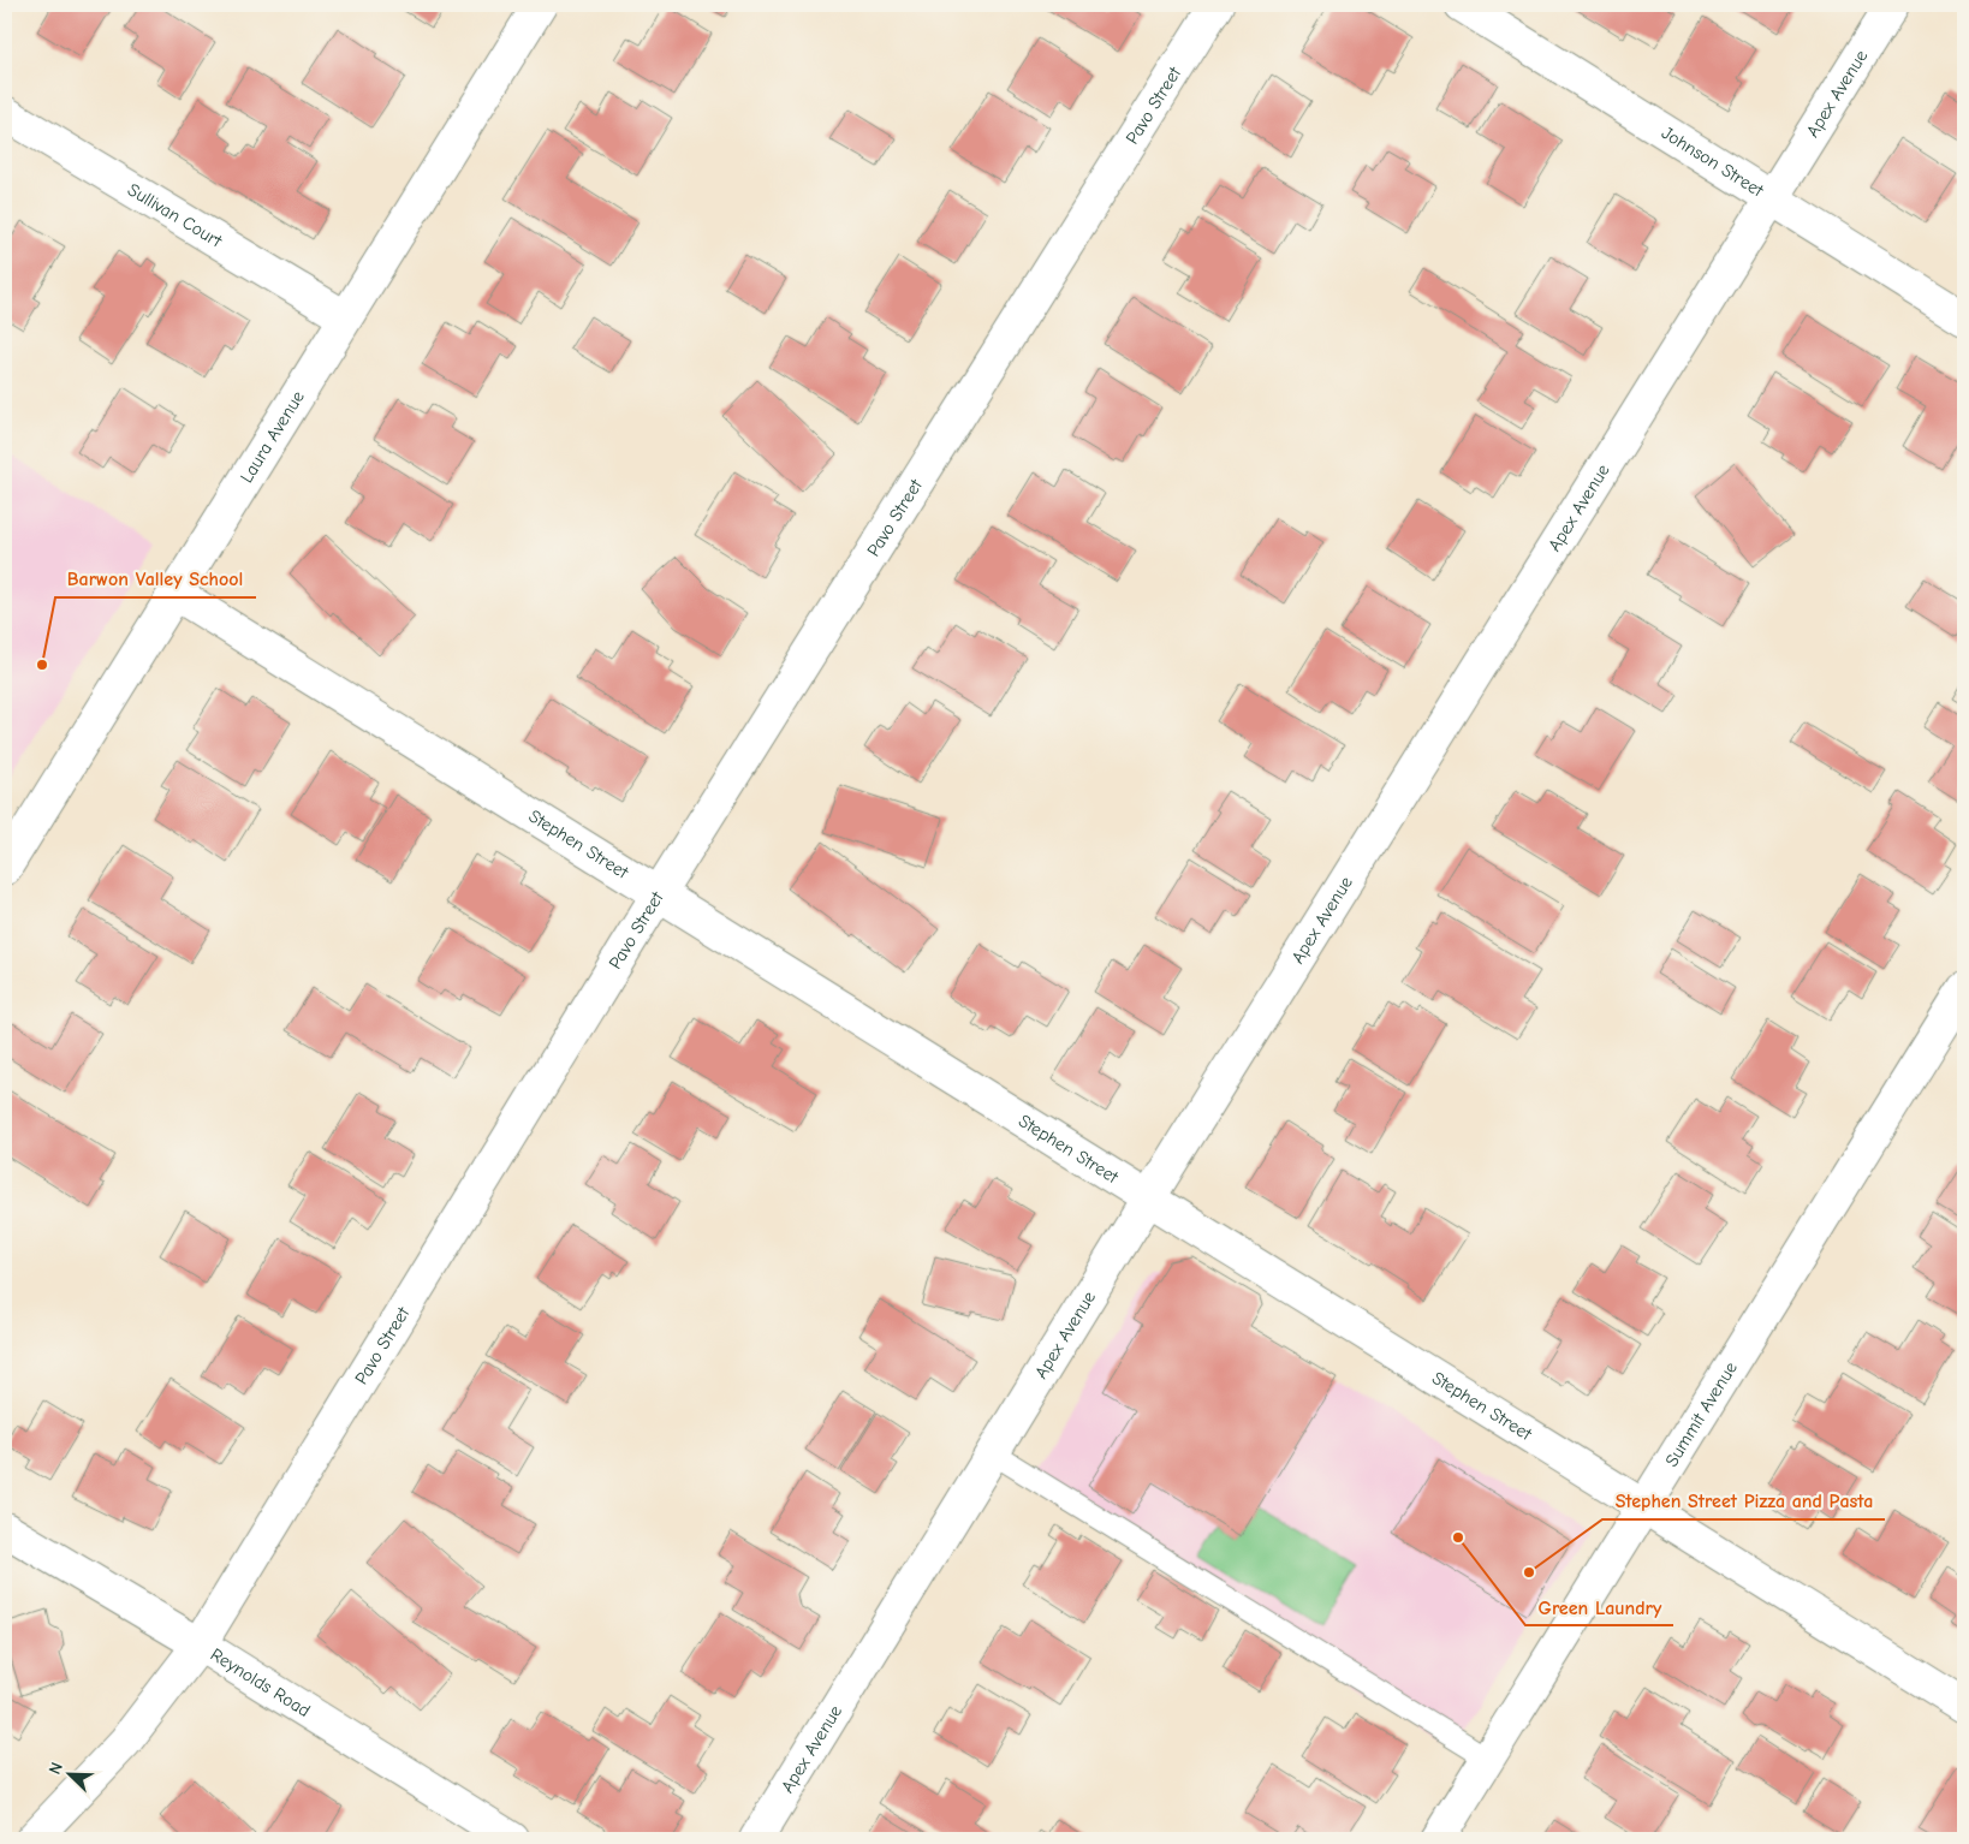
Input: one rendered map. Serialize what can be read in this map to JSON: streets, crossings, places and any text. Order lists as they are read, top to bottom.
{
  "streets": {
    "street": [
      "Apex Avenue",
      "Pavo Street",
      "Johnson Street",
      "Sullivan Court",
      "Laura Avenue",
      "Stephen Street",
      "Summit Avenue",
      "Reynolds Road"
    ]
  },
  "crossings": [
    ["Apex Avenue", "Johnson Street"],
    ["Apex Avenue", "Stephen Street"],
    ["Pavo Street", "Stephen Street"],
    ["Pavo Street", "Reynolds Road"],
    ["Sullivan Court", "Laura Avenue"],
    ["Laura Avenue", "Stephen Street"],
    ["Stephen Street", "Summit Avenue"]
  ],
  "places": ["Barwon Valley School", "Green Laundry", "Stephen Street Pizza and Pasta"],
  "north": "top left"
}
